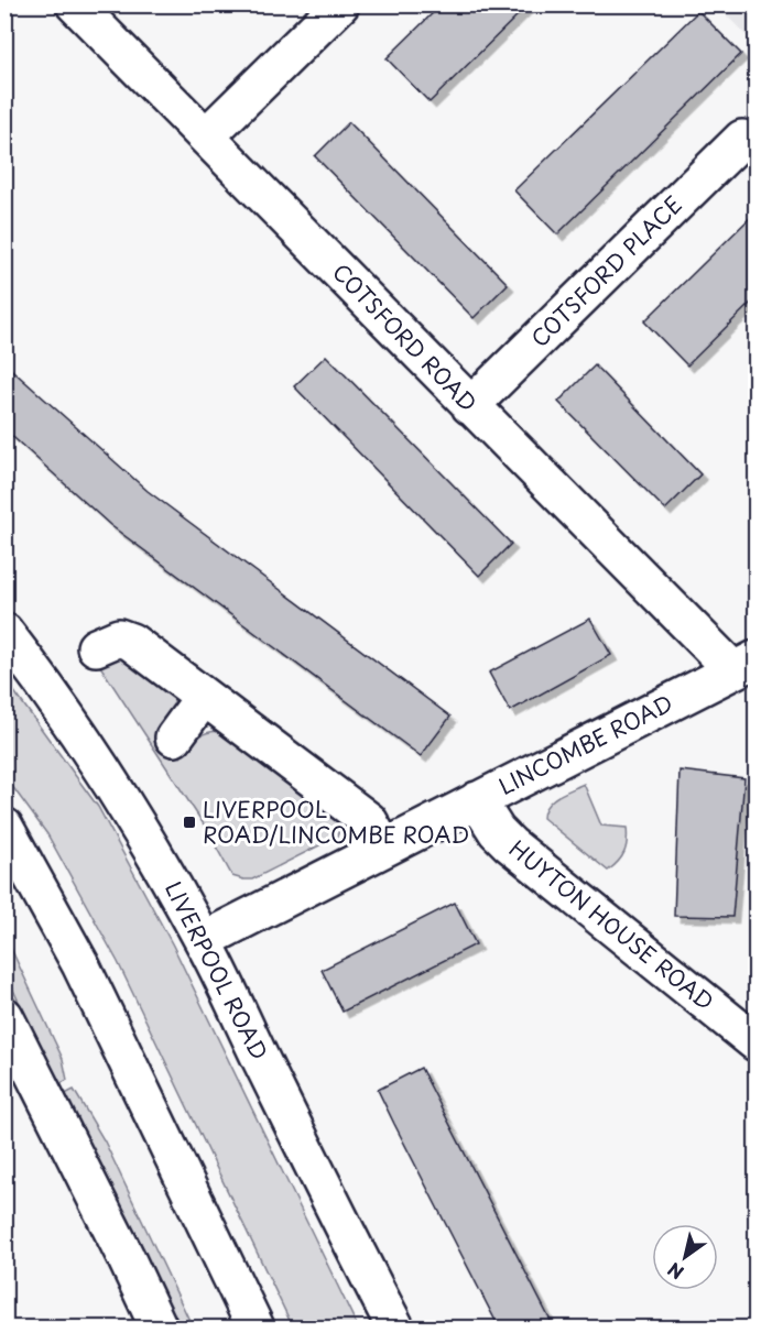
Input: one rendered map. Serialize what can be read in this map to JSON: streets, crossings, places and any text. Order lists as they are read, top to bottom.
{
  "streets": {
    "main road": [
      "COTSFORD PLACE",
      "COTSFORD ROAD",
      "LINCOMBE ROAD",
      "HUYTON HOUSE ROAD",
      "LIVERPOOL ROAD"
    ]
  },
  "crossings": [
    ["COTSFORD PLACE", "COTSFORD ROAD"],
    ["COTSFORD ROAD", "LINCOMBE ROAD"],
    ["LINCOMBE ROAD", "HUYTON HOUSE ROAD"],
    ["LINCOMBE ROAD", "LIVERPOOL ROAD"]
  ],
  "places": {
    "transit": ["LIVERPOOL ROAD/LINCOMBE ROAD"]
  },
  "north": "bottom left"
}
